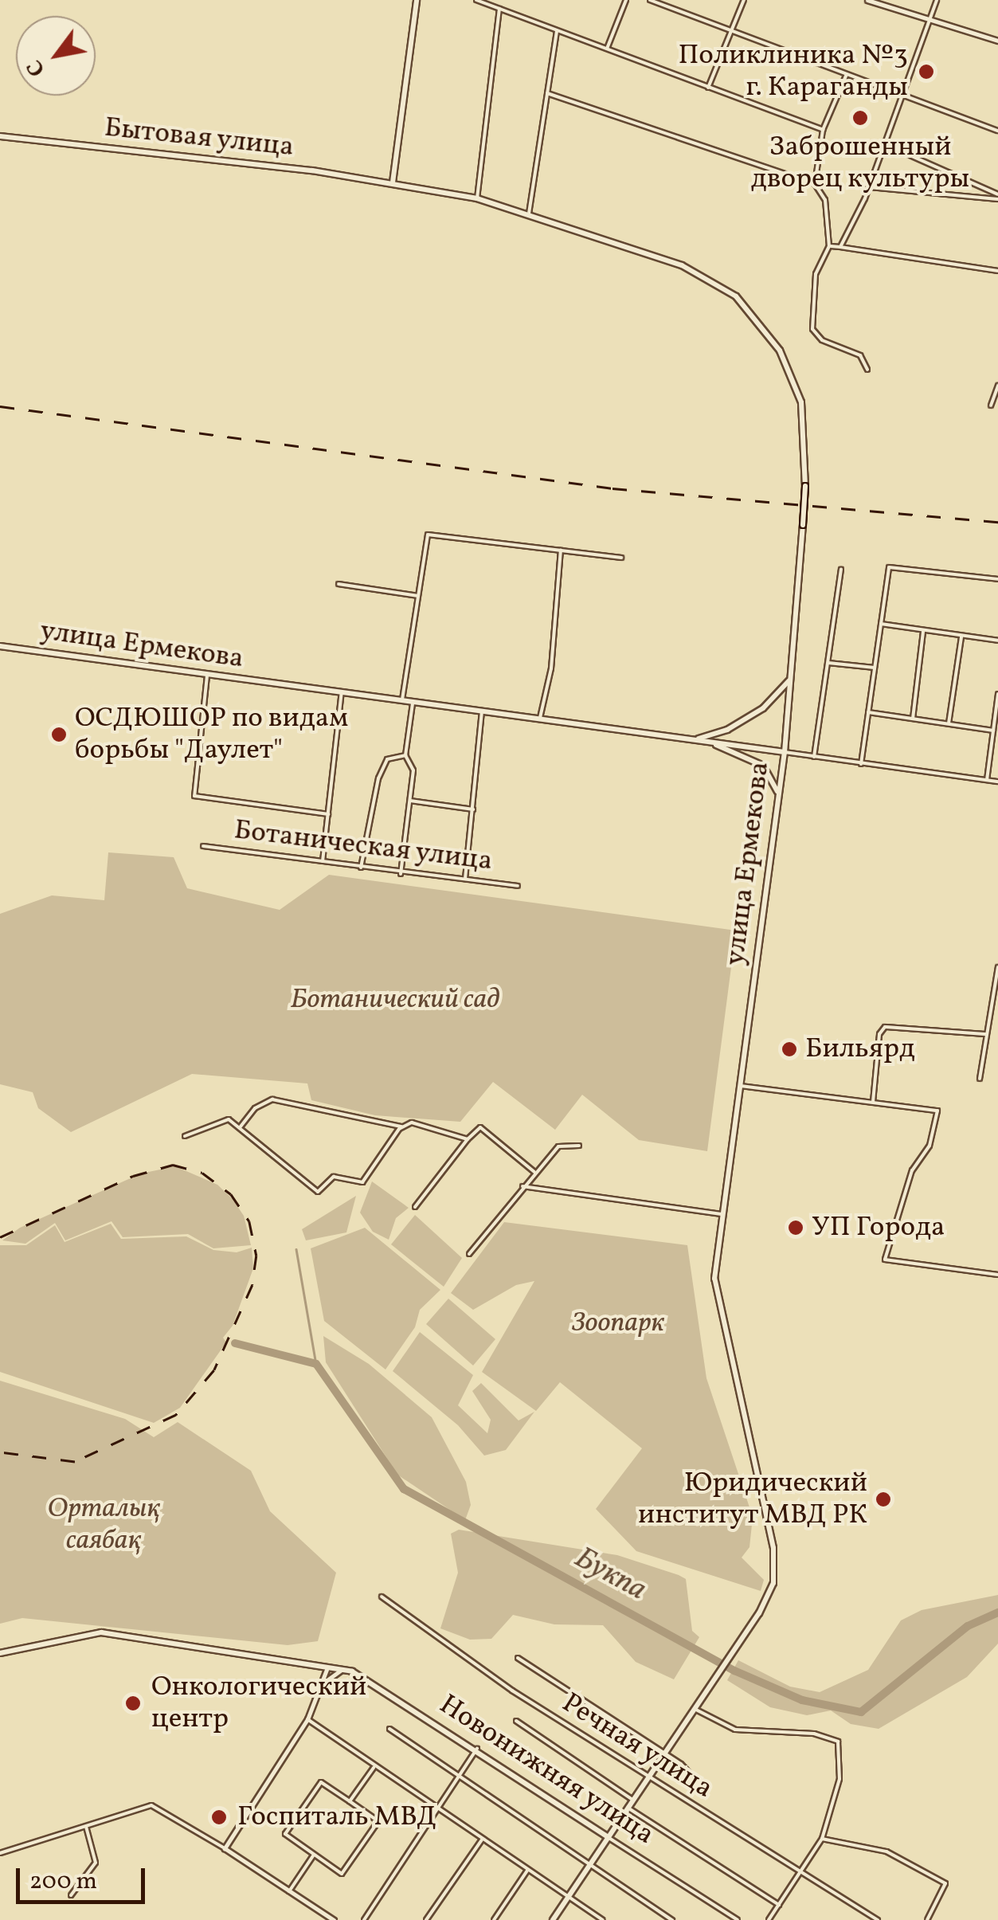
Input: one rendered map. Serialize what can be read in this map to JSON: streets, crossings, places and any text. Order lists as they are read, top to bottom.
{
  "streets": {
    "main road": ["Бытовая улица", "улица Ермекова", "Новонижняя улица"],
    "street": ["Ботаническая улица", "Речная улица"]
  },
  "crossings": [
    ["Бытовая улица", "улица Ермекова"],
    ["улица Ермекова", "Речная улица"],
    ["улица Ермекова", "Новонижняя улица"]
  ],
  "water": ["Букпа"],
  "parks": ["Ботанический сад", "Зоопарк", "Орталық саябақ"],
  "places": [
    "Поликлиника №3 г. Караганды",
    "Заброшенный дворец культуры",
    "ОСДЮШОР по видам борьбы \"Даулет\"",
    "Бильярд",
    "УП Города",
    "Юридический институт МВД РК",
    "Онкологический центр",
    "Госпиталь МВД"
  ],
  "scale_bar": "200 m",
  "north": "bottom left"
}
